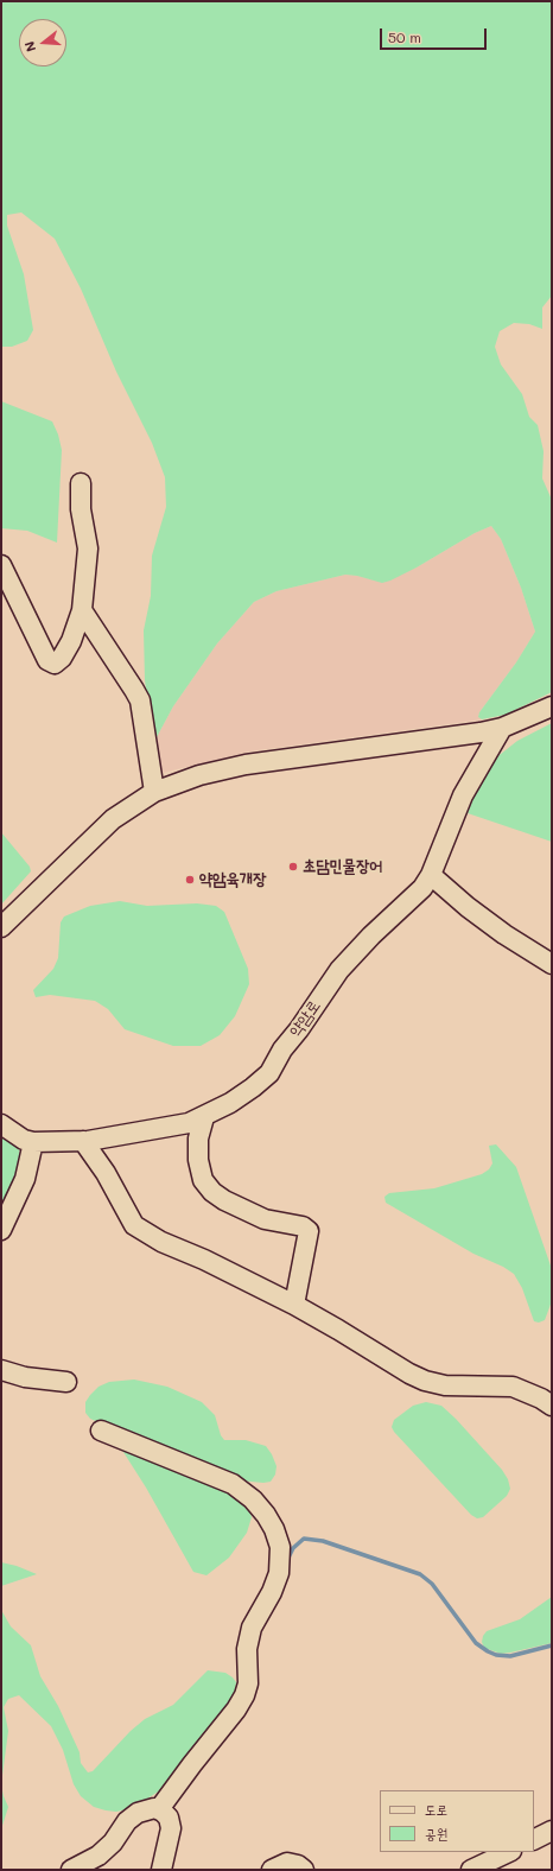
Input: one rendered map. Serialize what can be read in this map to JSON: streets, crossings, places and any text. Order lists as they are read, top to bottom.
{
  "streets": {
    "street": ["약암로"]
  },
  "places": ["초담민물장어", "약암육개장"],
  "legend": ["도로", "공원"],
  "scale_bar": "50 m",
  "north": "left"
}
